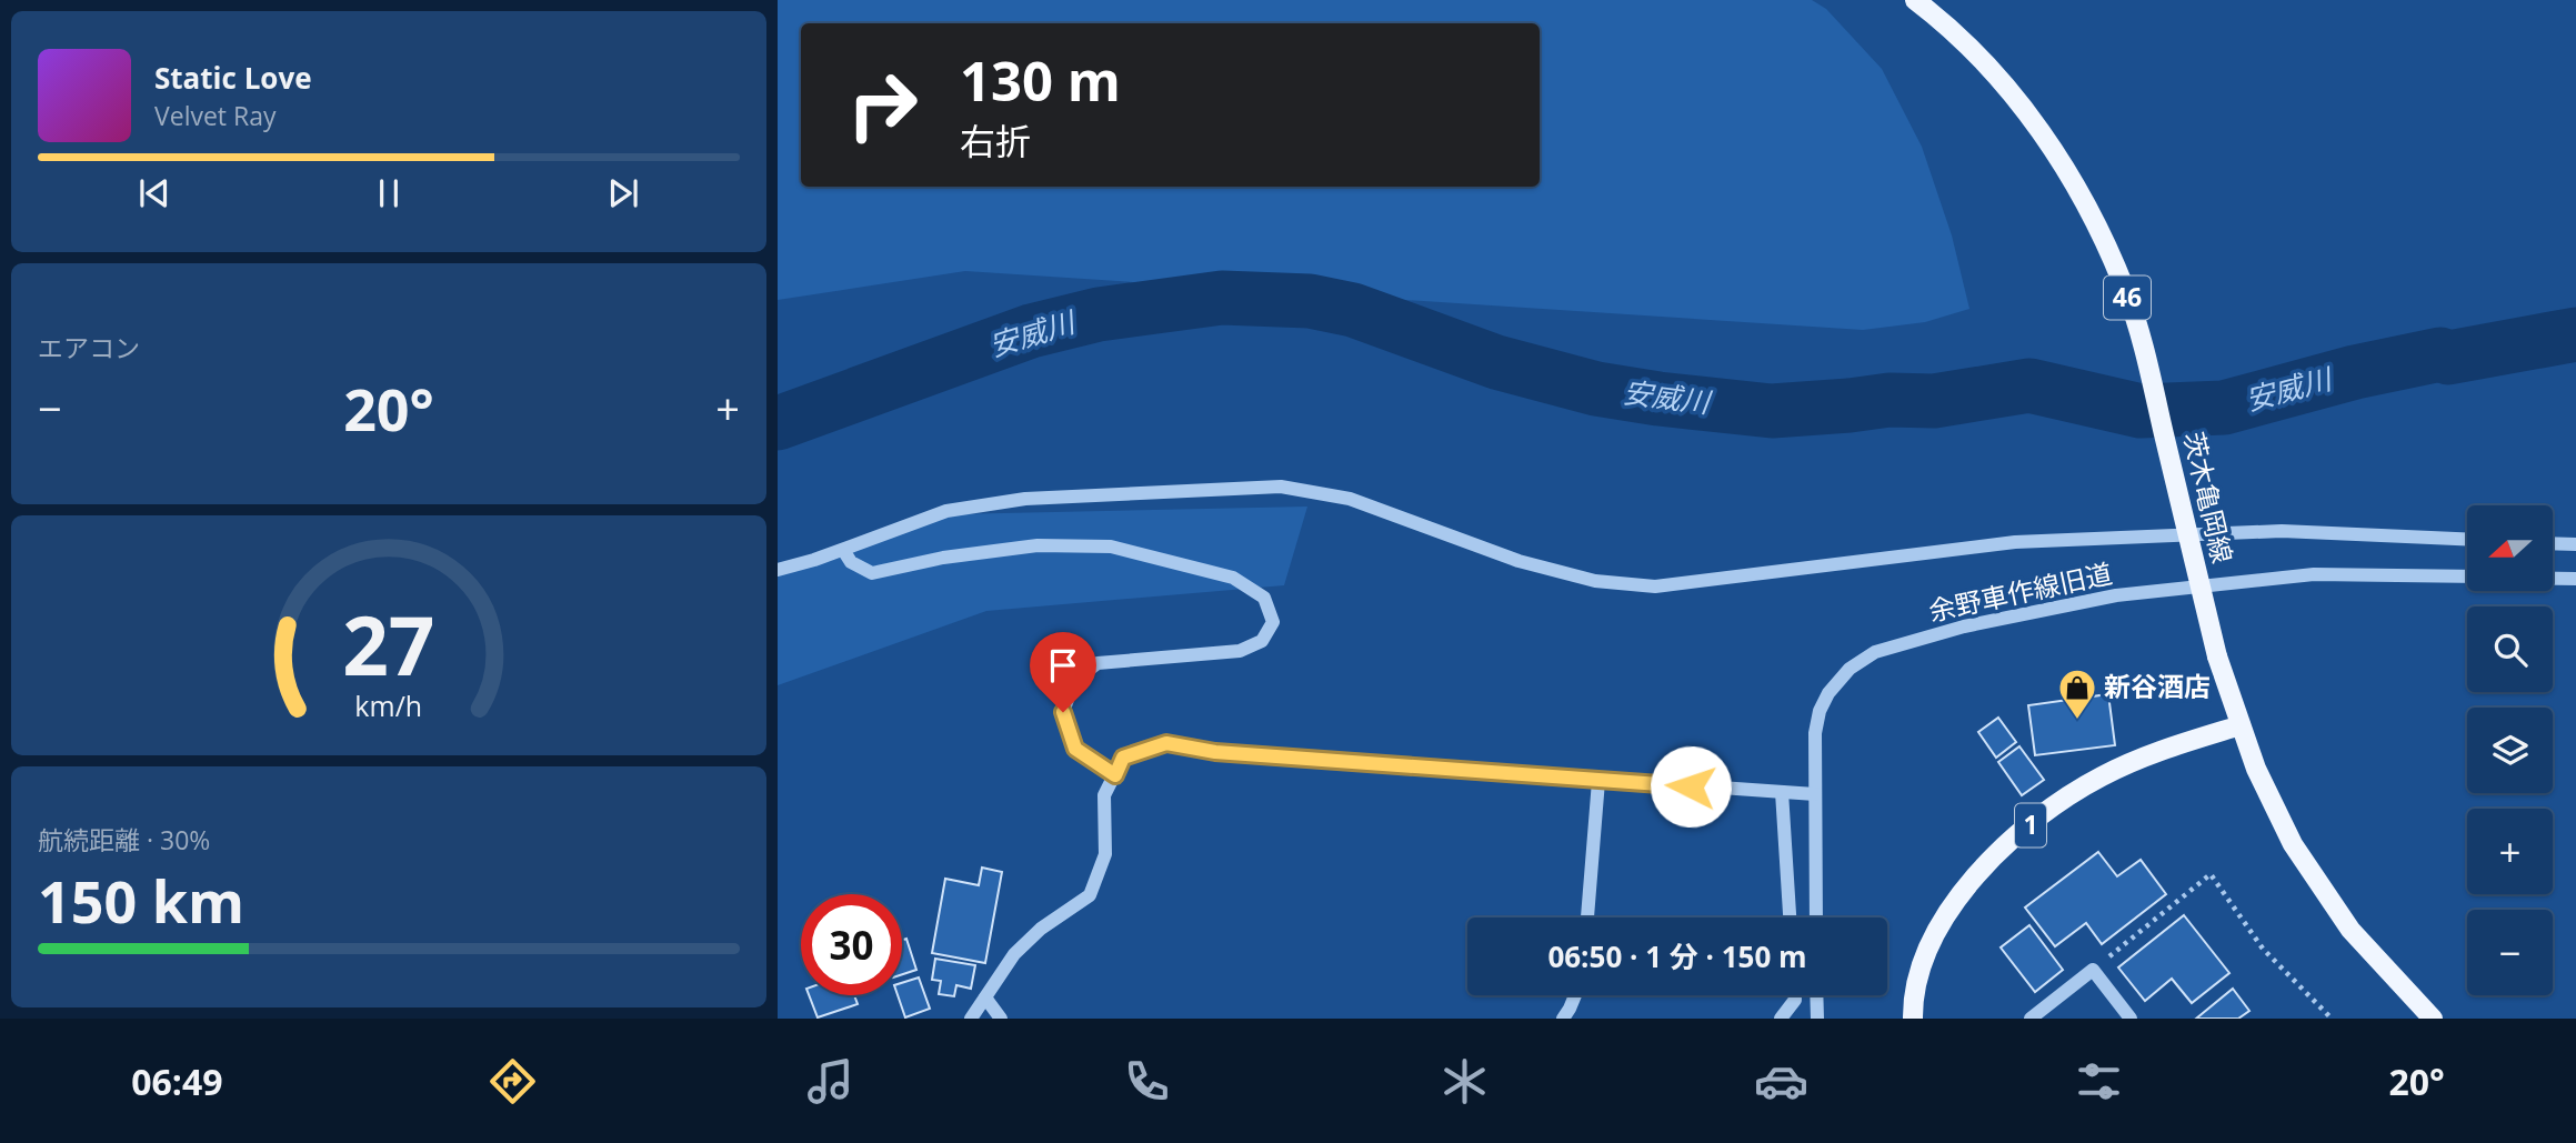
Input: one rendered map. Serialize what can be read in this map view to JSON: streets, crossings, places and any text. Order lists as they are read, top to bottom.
{
  "streets": {
    "main road": ["46", "茨木亀岡線", "1"],
    "street": ["余野車作線旧道"]
  },
  "crossings": [
    ["茨木亀岡線", "1"]
  ],
  "water": ["安威川"],
  "places": {
    "shop": ["新谷酒店"]
  },
  "north": "left",
  "page": {
    "turn": ["130 m", "右折"],
    "song": ["Static Love", "Velvet Ray"],
    "tile": [
      "エアコン",
      ["航続距離 · 30%", "150 km"]
    ],
    "heat": ["−", "20°", "+"],
    "map_buttons": ["+", "−"],
    "limit": "30",
    "trip": "06:50 · 1 分 · 150 m",
    "tabs": ["06:49", "20°"],
    "gauge": ["27", "km/h"]
  }
}
